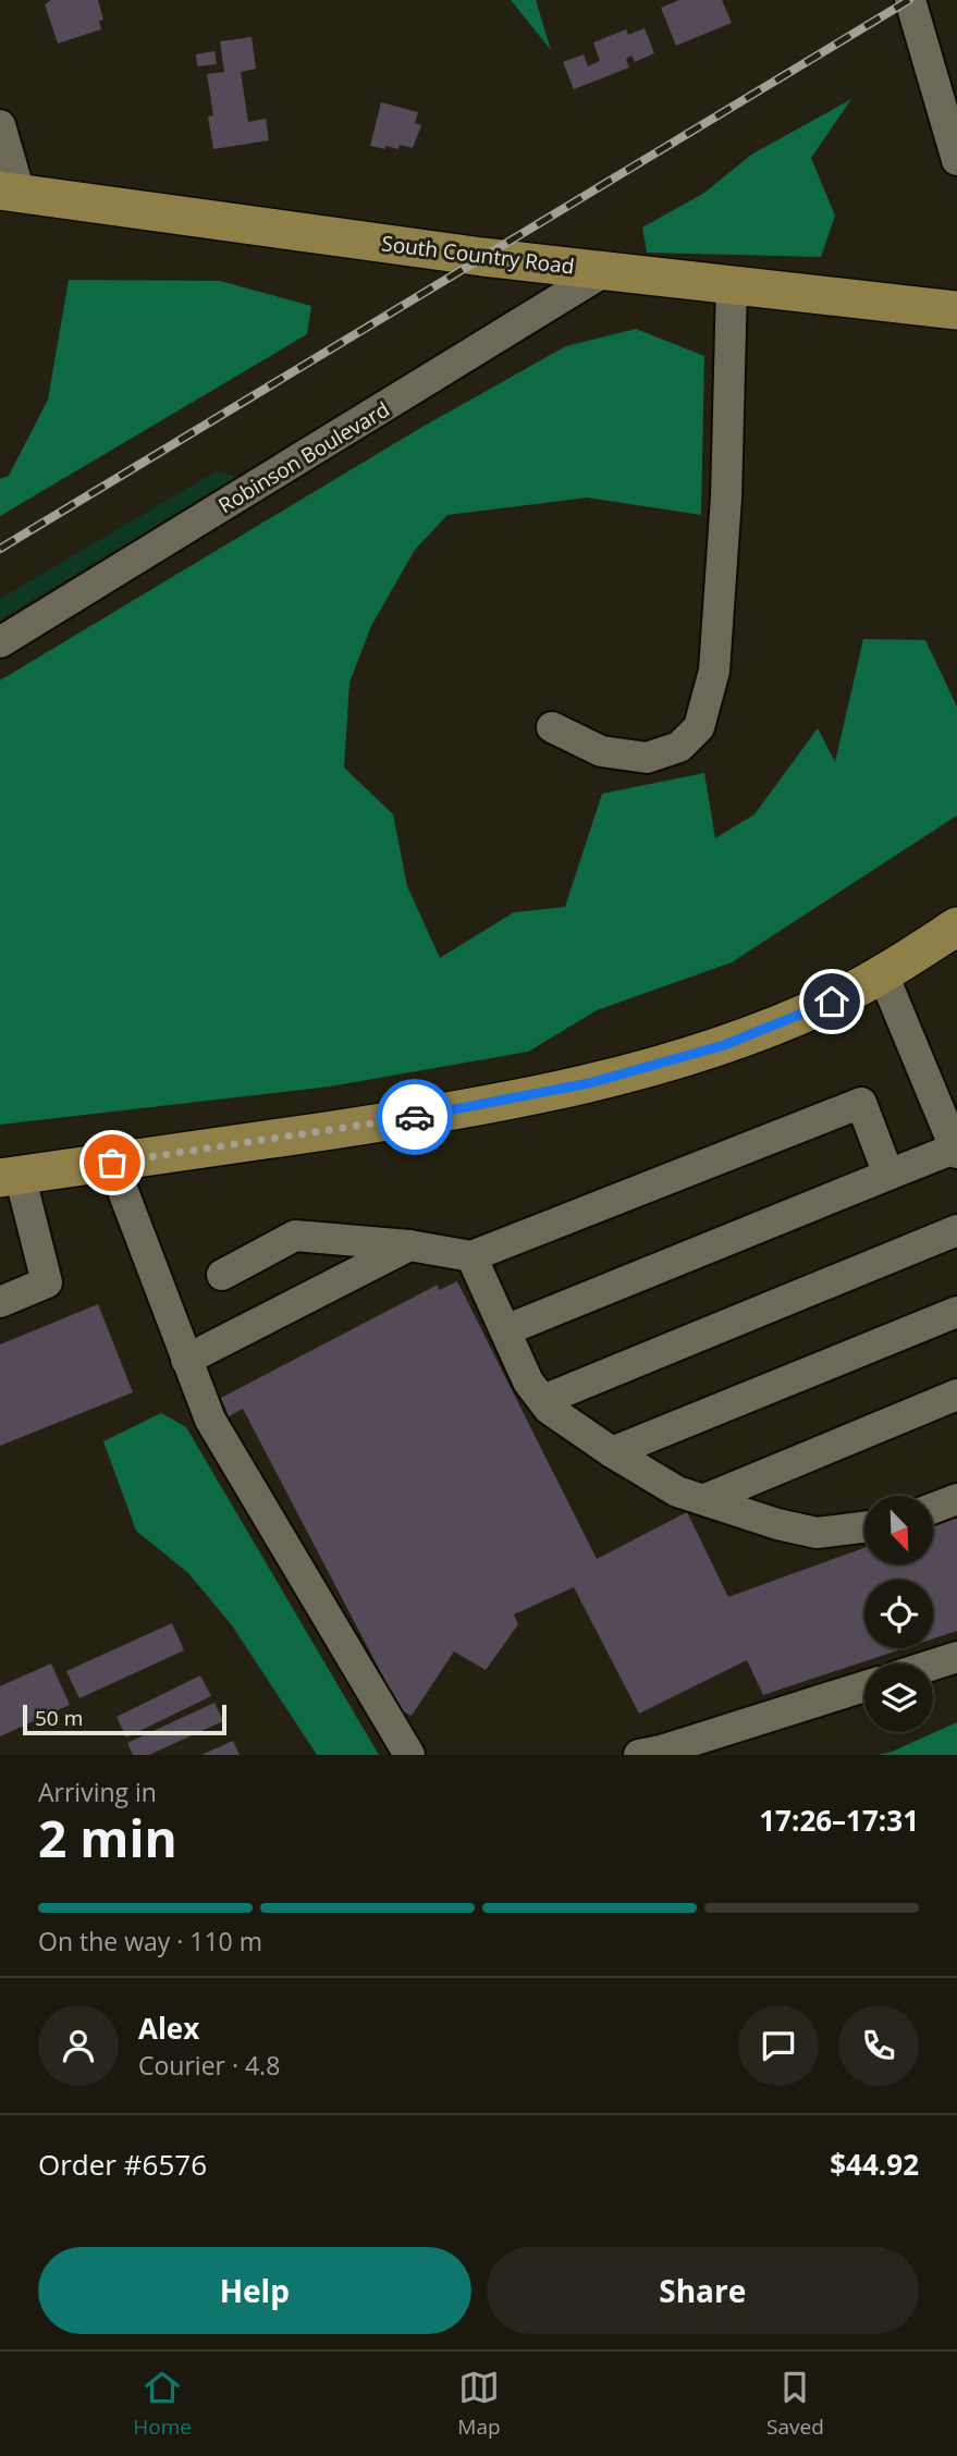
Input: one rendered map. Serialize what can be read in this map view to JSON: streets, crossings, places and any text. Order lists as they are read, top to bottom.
{
  "streets": {
    "main road": ["South Country Road"],
    "street": ["Robinson Boulevard"]
  },
  "crossings": [
    ["South Country Road", "Robinson Boulevard"]
  ],
  "scale_bar": "50 m",
  "north": "bottom right",
  "page": {
    "scale": "50 m",
    "heading": ["2 min", "Arriving in", "17:26–17:31"],
    "panel": [
      "Alex",
      "Courier · 4.8",
      "Order #6576",
      "$44.92"
    ],
    "bar": "On the way · 110 m",
    "buttons": ["Help", "Share"],
    "tabs": ["Home", "Map", "Saved"]
  }
}
